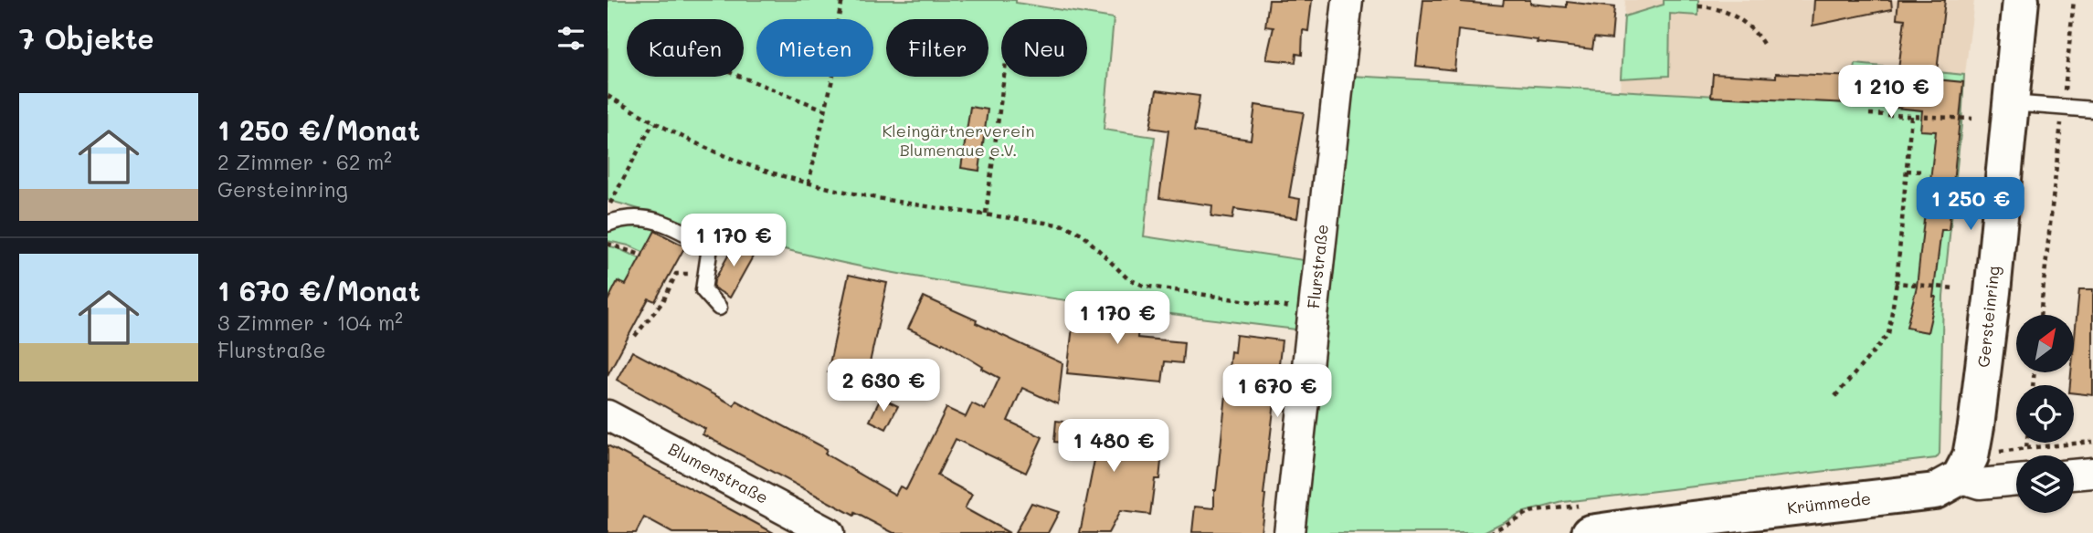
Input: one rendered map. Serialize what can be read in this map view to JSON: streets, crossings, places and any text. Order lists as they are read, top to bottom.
{
  "streets": {
    "street": [
      "Flurstraße",
      "Gersteinring",
      "Blumenstraße",
      "Krümmede"
    ]
  },
  "crossings": [
    ["Gersteinring", "Krümmede"]
  ],
  "parks": ["Kleingärtnerverein Blumenaue e.V."],
  "north": "top right",
  "page": {
    "heading": "7 Objekte",
    "chip": [
      "Kaufen",
      "Mieten",
      "Filter",
      "Neu"
    ],
    "price": [
      "1 210 €",
      "1 250 €",
      "1 170 €",
      "1 170 €",
      "2 630 €",
      "1 670 €",
      "1 480 €"
    ],
    "list": [
      {
        "name": "1 250 €/Monat",
        "note": "2 Zimmer · 62 m² · Gersteinring"
      },
      {
        "name": "1 670 €/Monat",
        "note": "3 Zimmer · 104 m² · Flurstraße"
      }
    ]
  }
}
